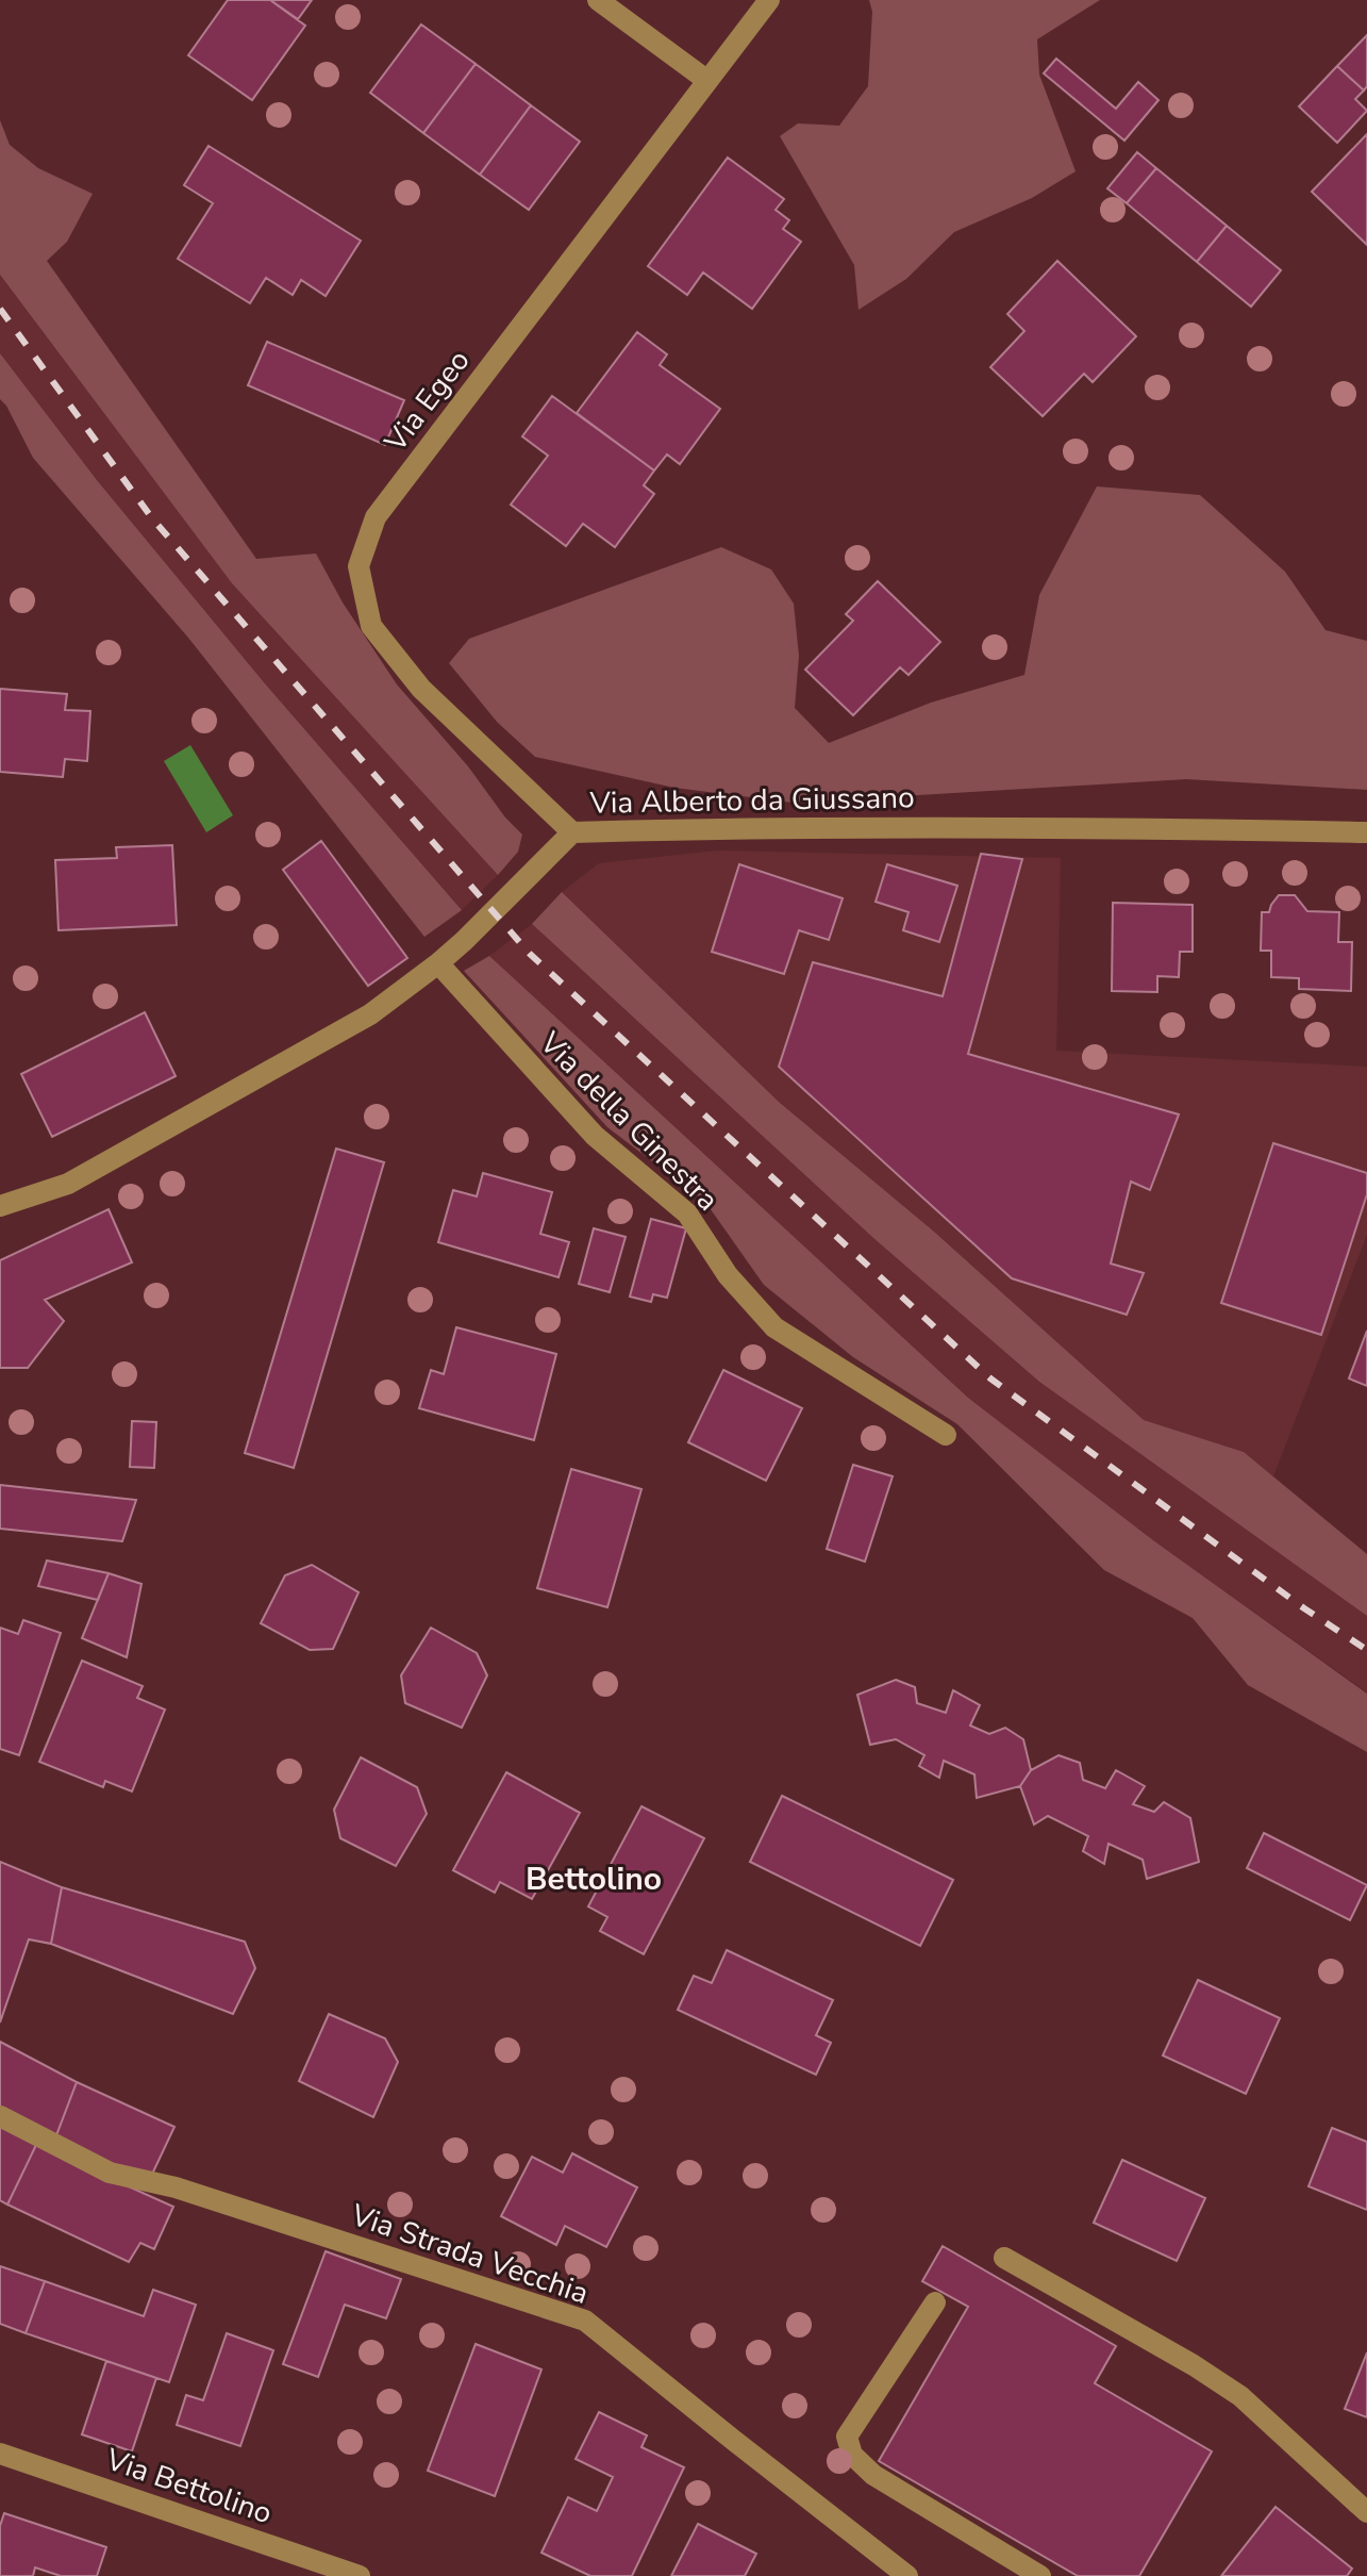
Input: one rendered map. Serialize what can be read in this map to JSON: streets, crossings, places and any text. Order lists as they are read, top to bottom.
{
  "streets": {
    "street": [
      "Via Egeo",
      "Via Alberto da Giussano",
      "Via della Ginestra",
      "Via Strada Vecchia",
      "Via Bettolino"
    ]
  },
  "crossings": [
    ["Via Egeo", "Via Alberto da Giussano"],
    ["Via Alberto da Giussano", "Via della Ginestra"]
  ],
  "districts": ["Bettolino"]
}
